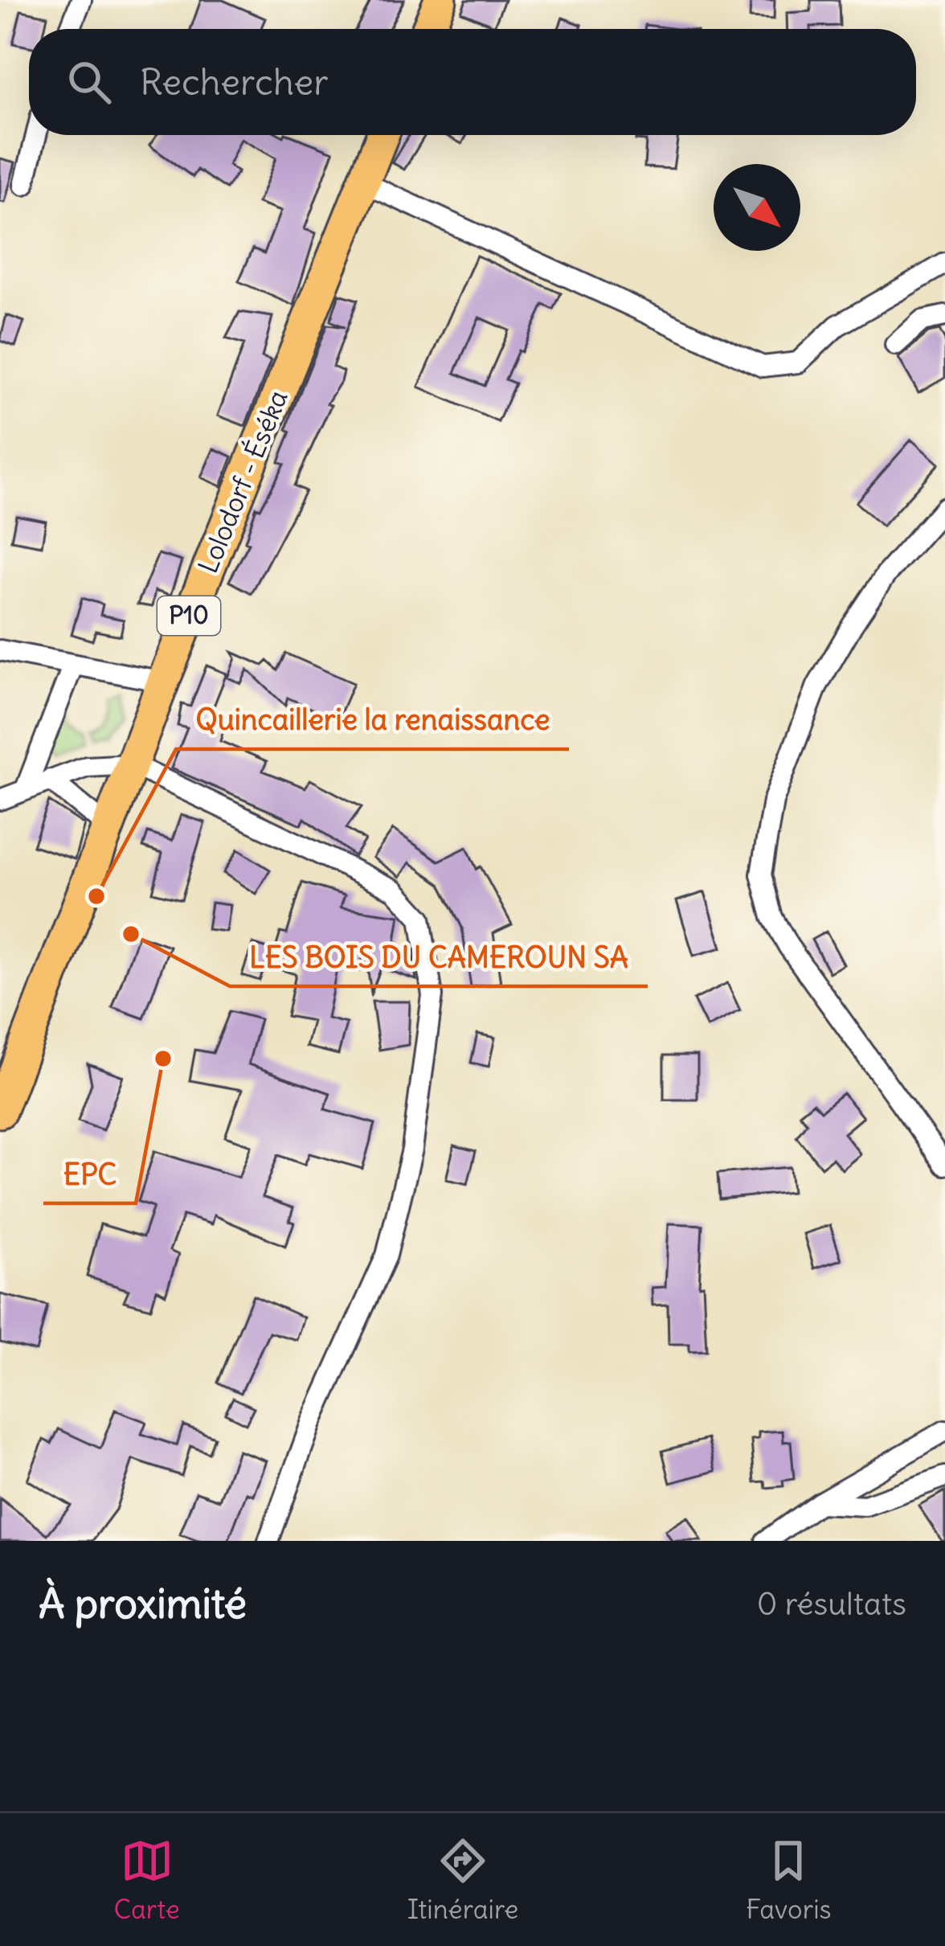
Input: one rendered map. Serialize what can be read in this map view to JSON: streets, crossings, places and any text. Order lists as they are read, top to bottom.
{
  "streets": {
    "main road": ["Lolodorf - Éséka", "P10"]
  },
  "places": ["Quincaillerie la renaissance", "LES BOIS DU CAMEROUN SA", "EPC"],
  "north": "bottom right",
  "page": {
    "search": "Rechercher",
    "heading": ["À proximité", "0 résultats"],
    "nav": ["Carte", "Itinéraire", "Favoris"]
  }
}
